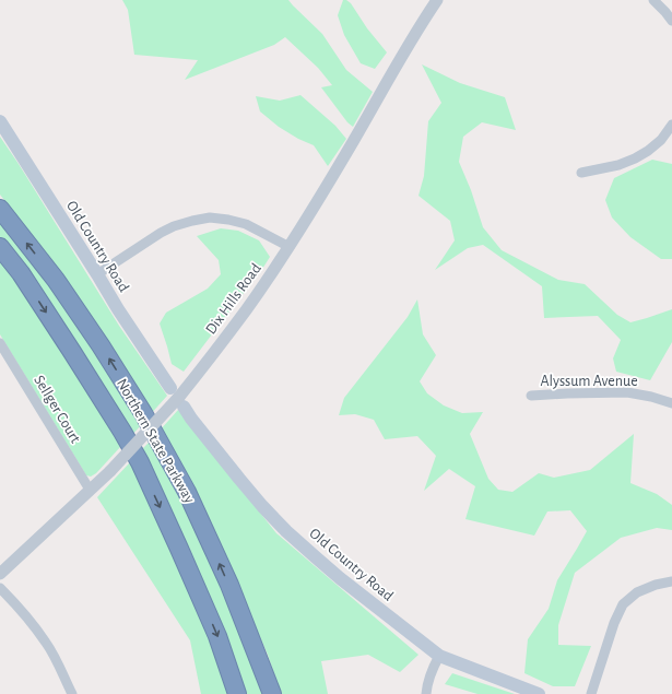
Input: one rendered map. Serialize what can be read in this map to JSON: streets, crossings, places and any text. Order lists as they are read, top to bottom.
{
  "streets": {
    "highway": ["Northern State Parkway"],
    "main road": ["Old Country Road"],
    "street": ["Dix Hills Road", "Alyssum Avenue", "Sellger Court"]
  },
  "crossings": [
    ["Dix Hills Road", "Sellger Court"]
  ]
}
